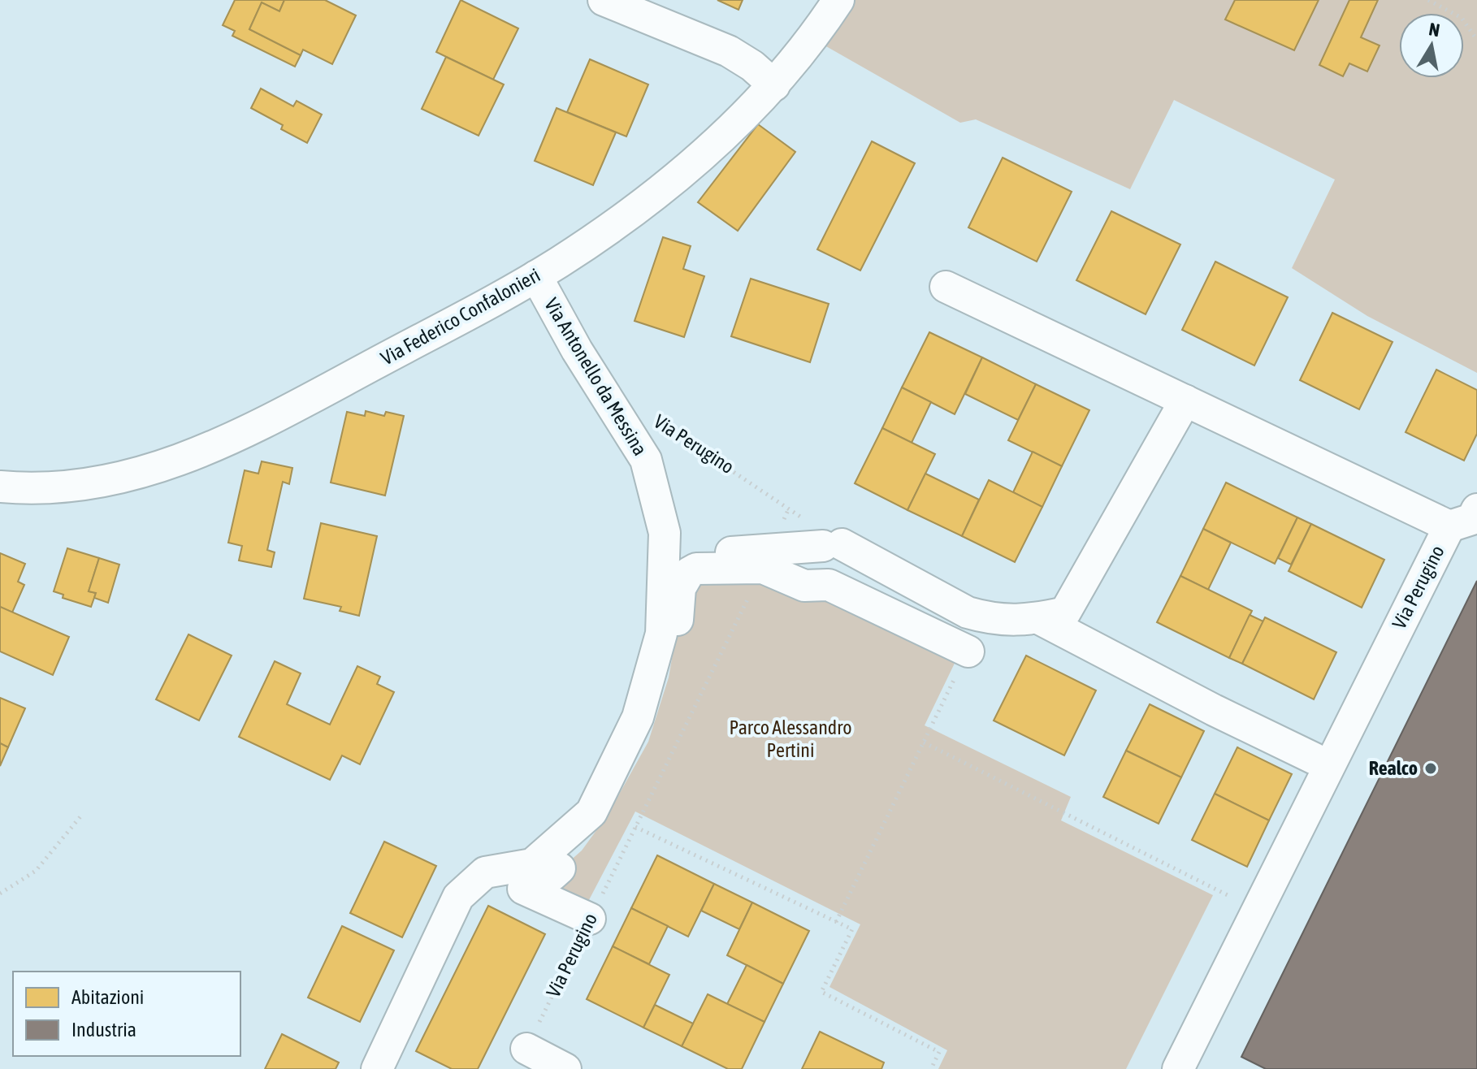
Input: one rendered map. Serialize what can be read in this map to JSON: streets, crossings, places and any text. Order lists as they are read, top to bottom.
{
  "streets": {
    "street": ["Via Federico Confalonieri", "Via Antonello da Messina", "Via Perugino"]
  },
  "crossings": [
    ["Via Federico Confalonieri", "Via Antonello da Messina"]
  ],
  "parks": ["Parco Alessandro Pertini"],
  "places": ["Realco"],
  "legend": ["Abitazioni", "Industria"],
  "north": "top"
}
